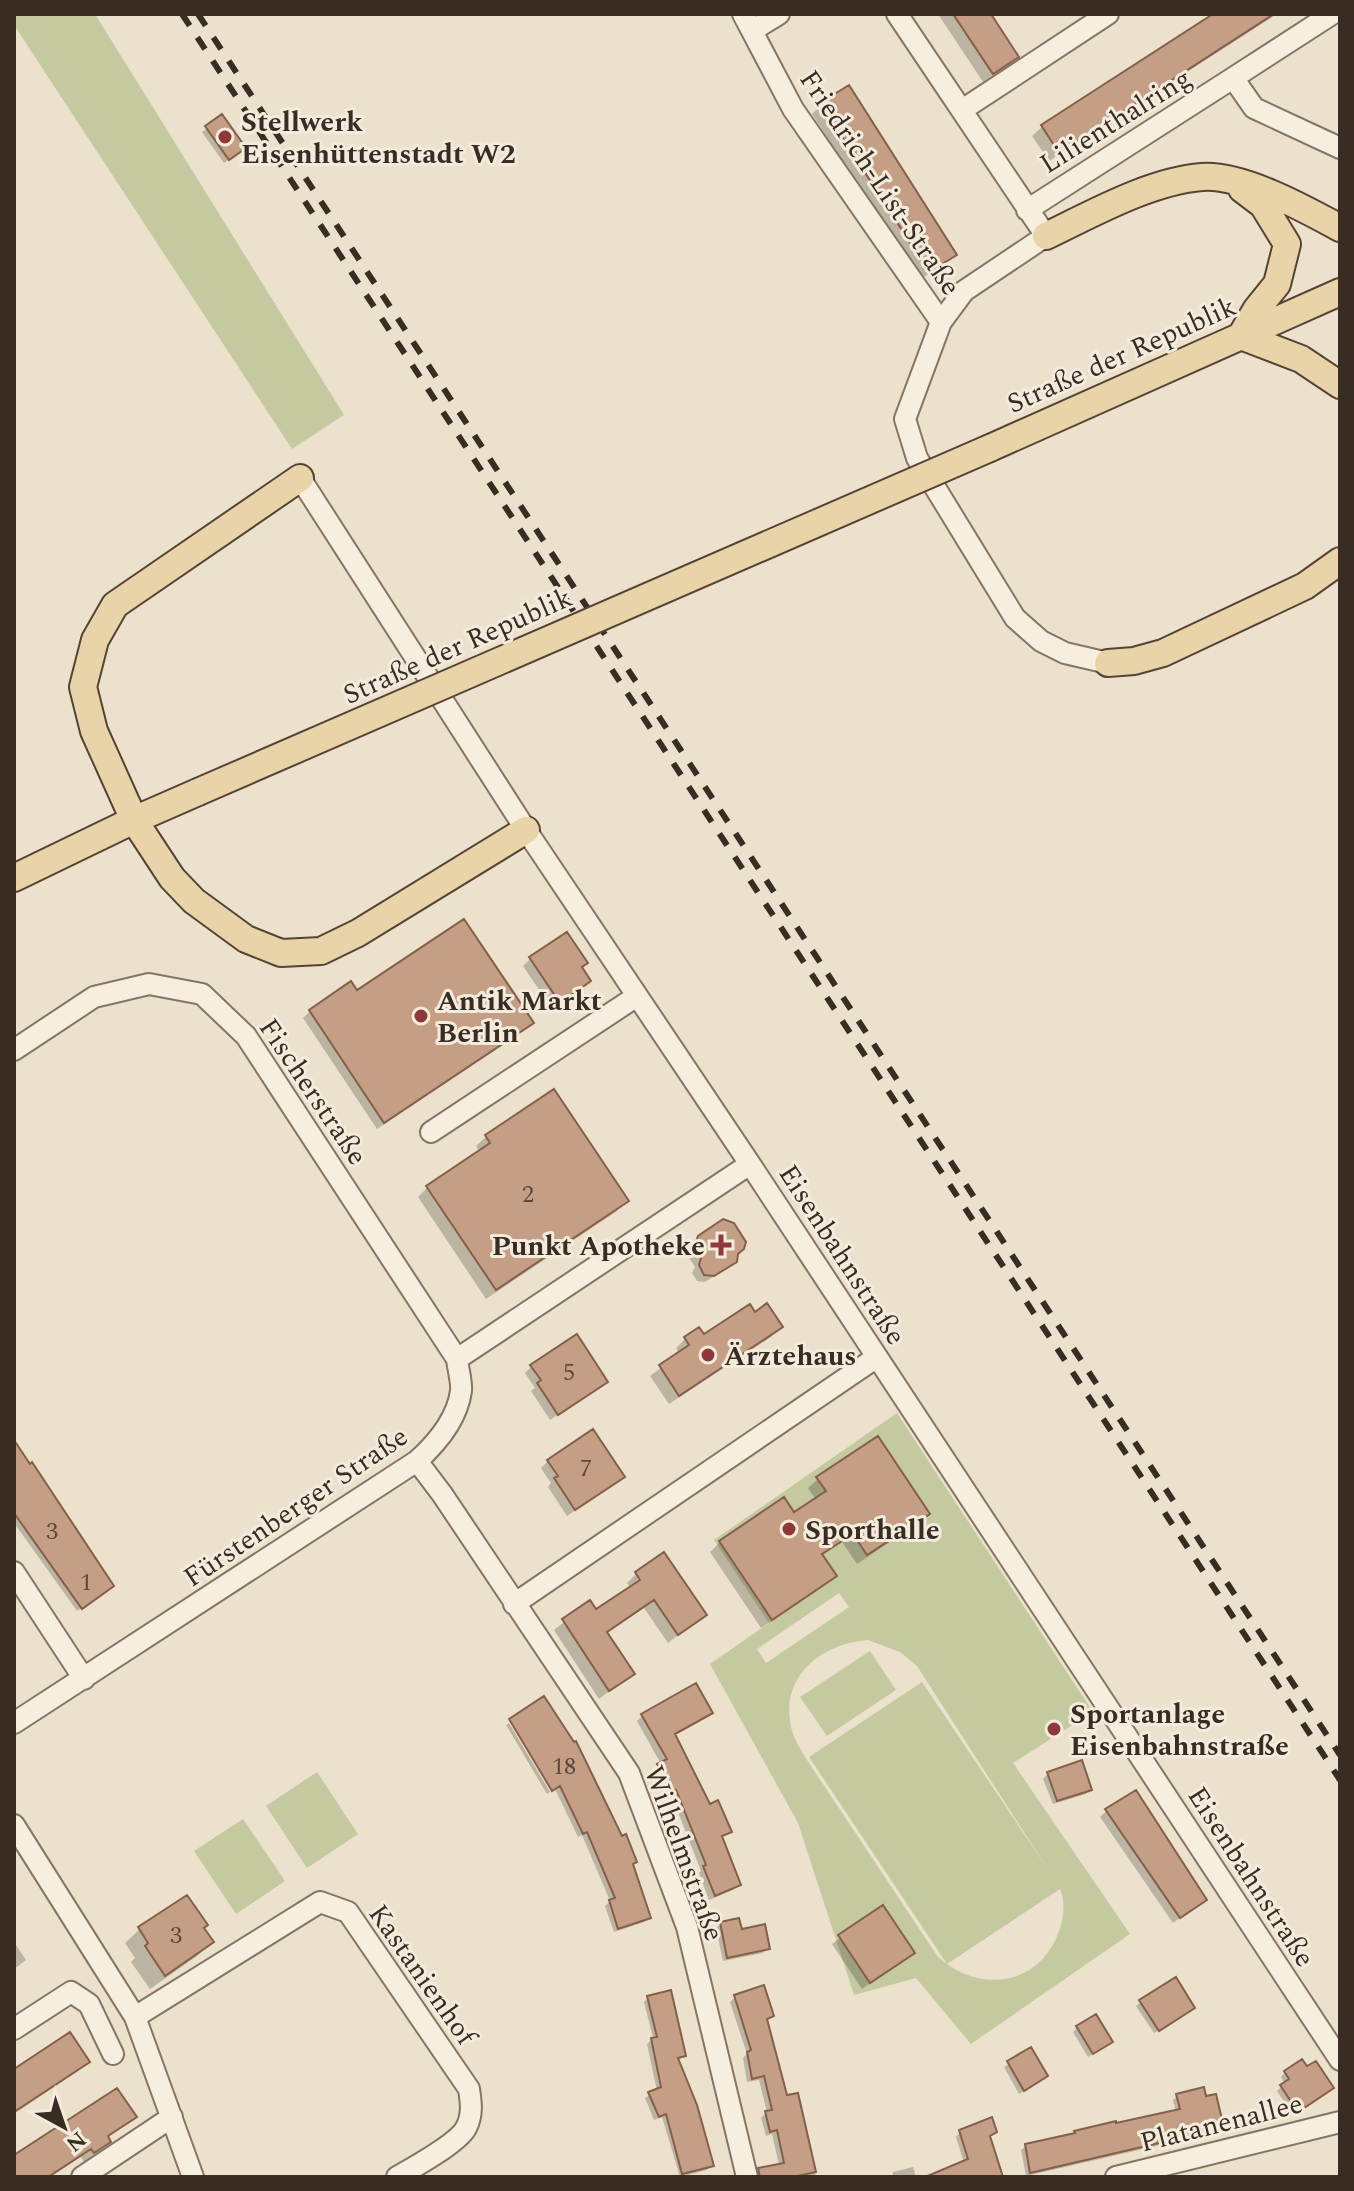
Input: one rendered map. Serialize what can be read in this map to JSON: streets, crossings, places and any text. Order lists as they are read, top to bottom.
{
  "streets": {
    "main road": ["Straße der Republik"],
    "street": [
      "Lilienthalring",
      "Friedrich-List-Straße",
      "Fischerstraße",
      "Eisenbahnstraße",
      "Fürstenberger Straße",
      "Wilhelmstraße",
      "Kastanienhof",
      "Platanenallee"
    ]
  },
  "crossings": [
    ["Fischerstraße", "Fürstenberger Straße"],
    ["Fürstenberger Straße", "Wilhelmstraße"]
  ],
  "places": {
    "other": [
      "Stellwerk Eisenhüttenstadt W2",
      "Antik Markt Berlin",
      "Ärztehaus",
      "Sporthalle",
      "Sportanlage Eisenbahnstraße"
    ],
    "health": ["Punkt Apotheke"]
  },
  "house_numbers": [
    "2",
    "5",
    "7",
    "3",
    "1",
    "18",
    "3"
  ],
  "north": "bottom right"
}
